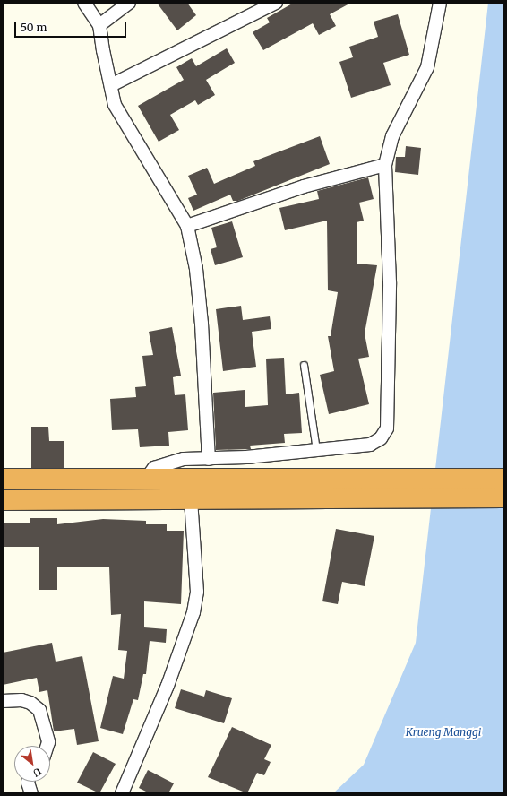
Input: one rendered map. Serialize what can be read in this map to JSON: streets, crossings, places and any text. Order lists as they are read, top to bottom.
{
  "water": ["Krueng Manggi"],
  "scale_bar": "50 m",
  "north": "bottom right"
}
